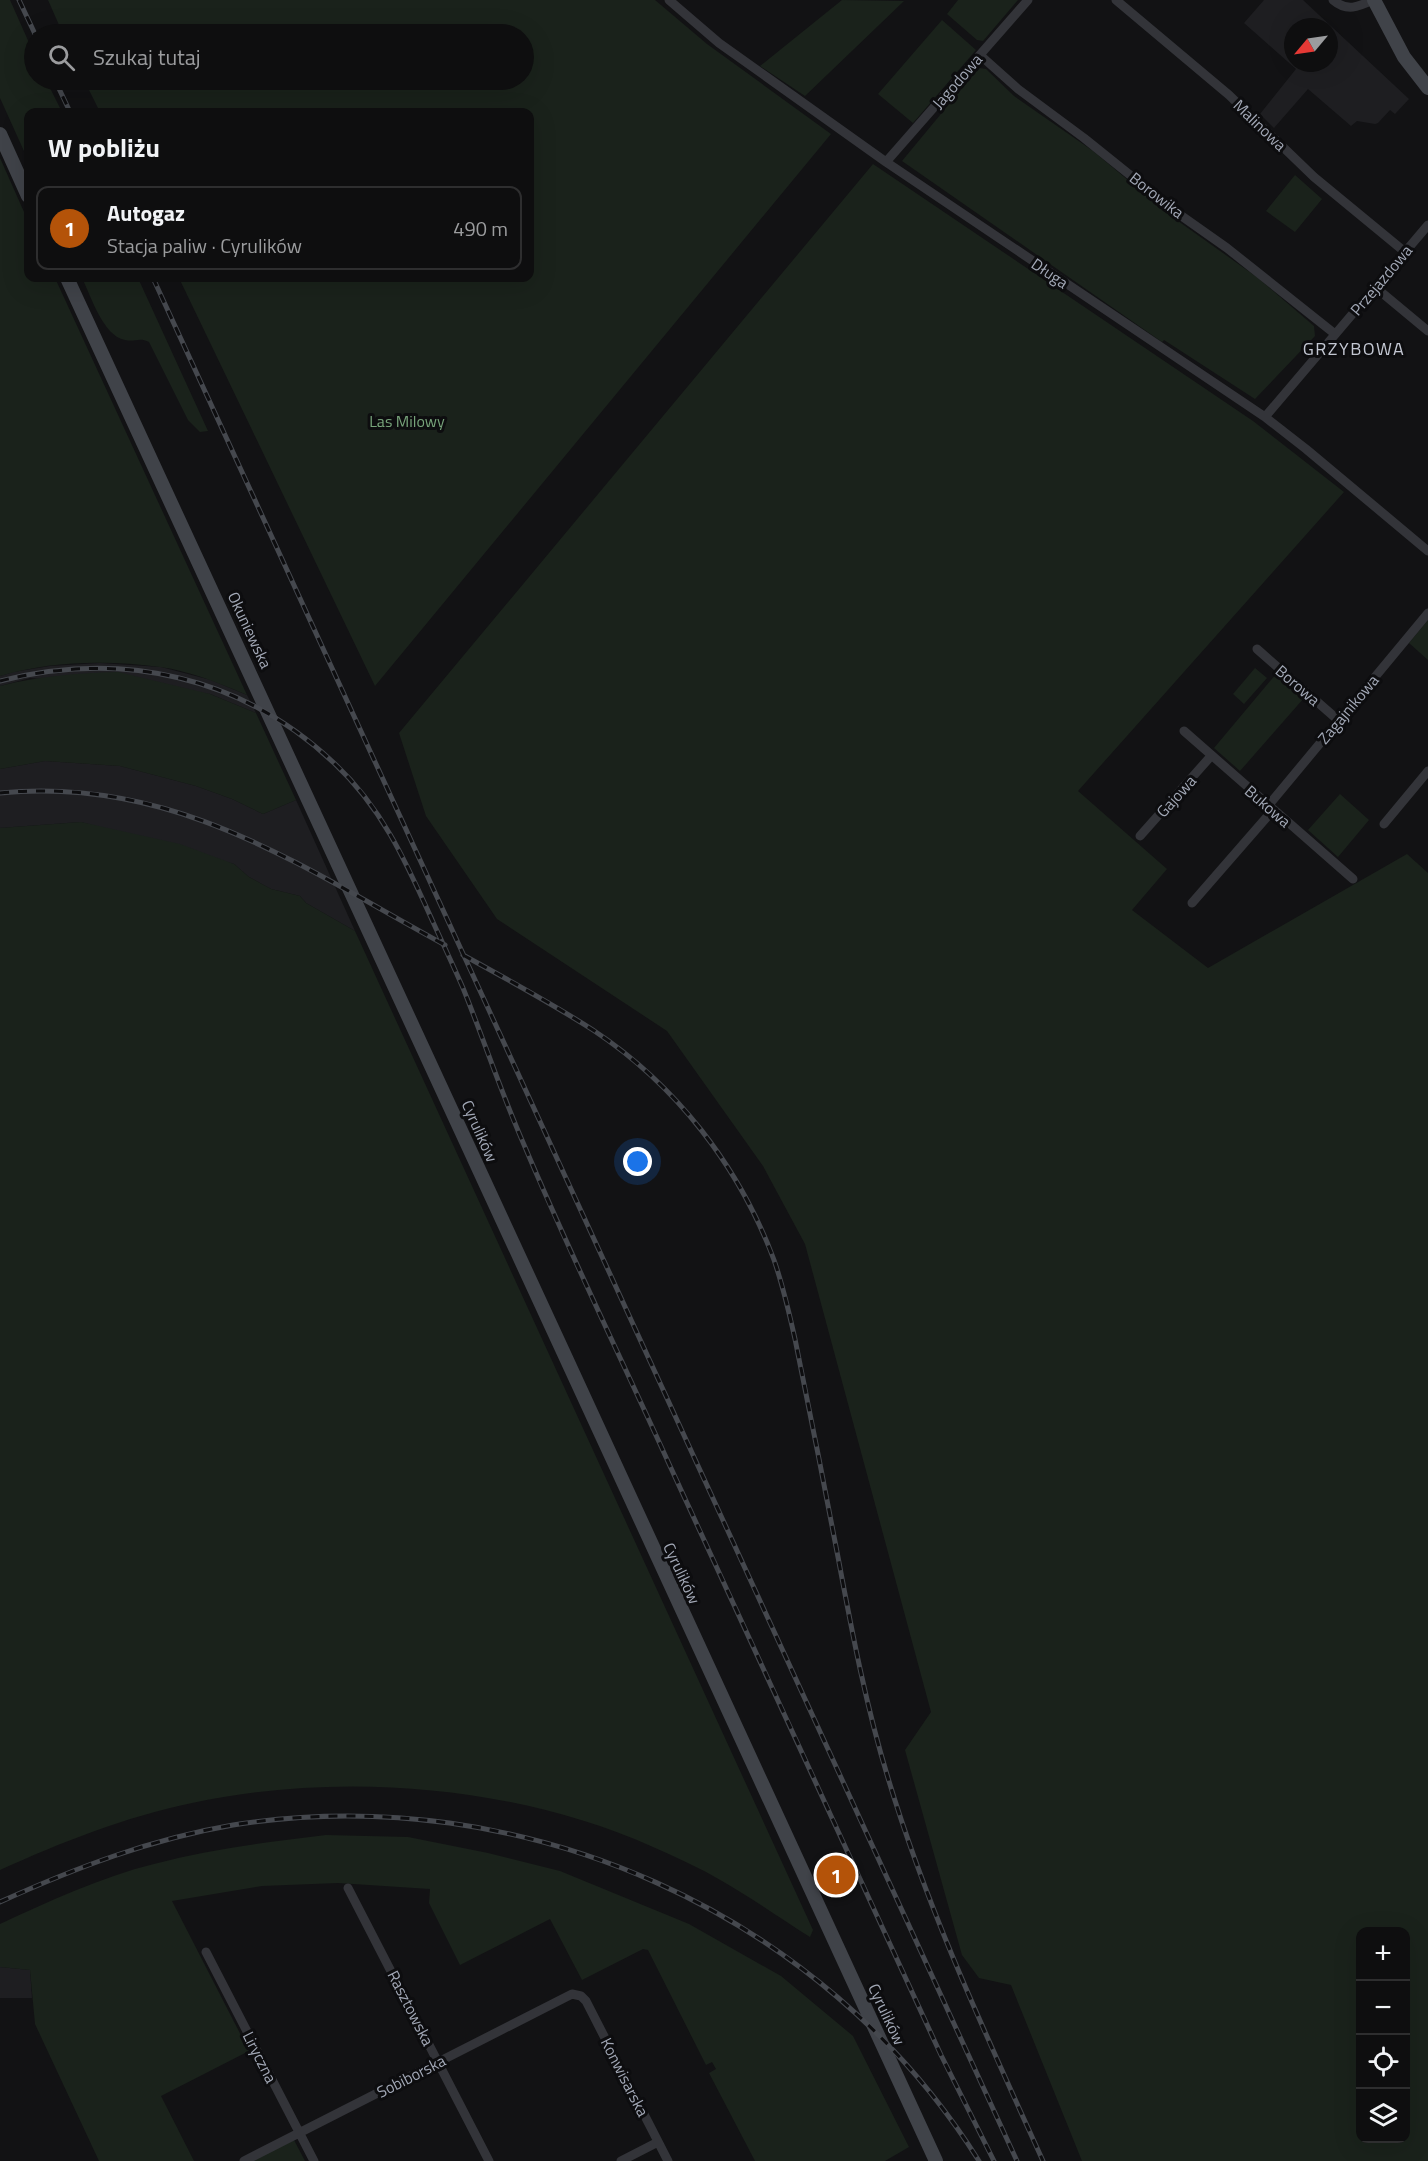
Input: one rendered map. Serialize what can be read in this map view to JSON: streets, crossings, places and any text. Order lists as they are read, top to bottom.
{
  "streets": {
    "main road": ["Okuniewska", "Cyrulików"],
    "street": [
      "Jagodowa",
      "Malinowa",
      "Borowika",
      "Długa",
      "Przejazdowa",
      "Borowa",
      "Zagajnikowa",
      "Gajowa",
      "Bukowa",
      "Rasztowska",
      "Liryczna",
      "Sobiborska",
      "Konwisarska"
    ]
  },
  "crossings": [
    ["Jagodowa", "Borowika"],
    ["Jagodowa", "Długa"],
    ["Malinowa", "Przejazdowa"],
    ["Borowika", "Przejazdowa"],
    ["Długa", "Przejazdowa"],
    ["Okuniewska", "Cyrulików"],
    ["Borowa", "Zagajnikowa"],
    ["Zagajnikowa", "Bukowa"],
    ["Gajowa", "Bukowa"],
    ["Rasztowska", "Sobiborska"],
    ["Liryczna", "Sobiborska"],
    ["Sobiborska", "Konwisarska"]
  ],
  "districts": ["GRZYBOWA"],
  "parks": ["Las Milowy"],
  "north": "bottom left",
  "page": {
    "search": "Szukaj tutaj",
    "heading": "W pobliżu",
    "list": [
      {
        "mark": "1",
        "name": "Autogaz",
        "note": "Stacja paliw · Cyrulików",
        "value": "490 m"
      }
    ],
    "pins": "1",
    "map_buttons": ["+", "−"]
  }
}
